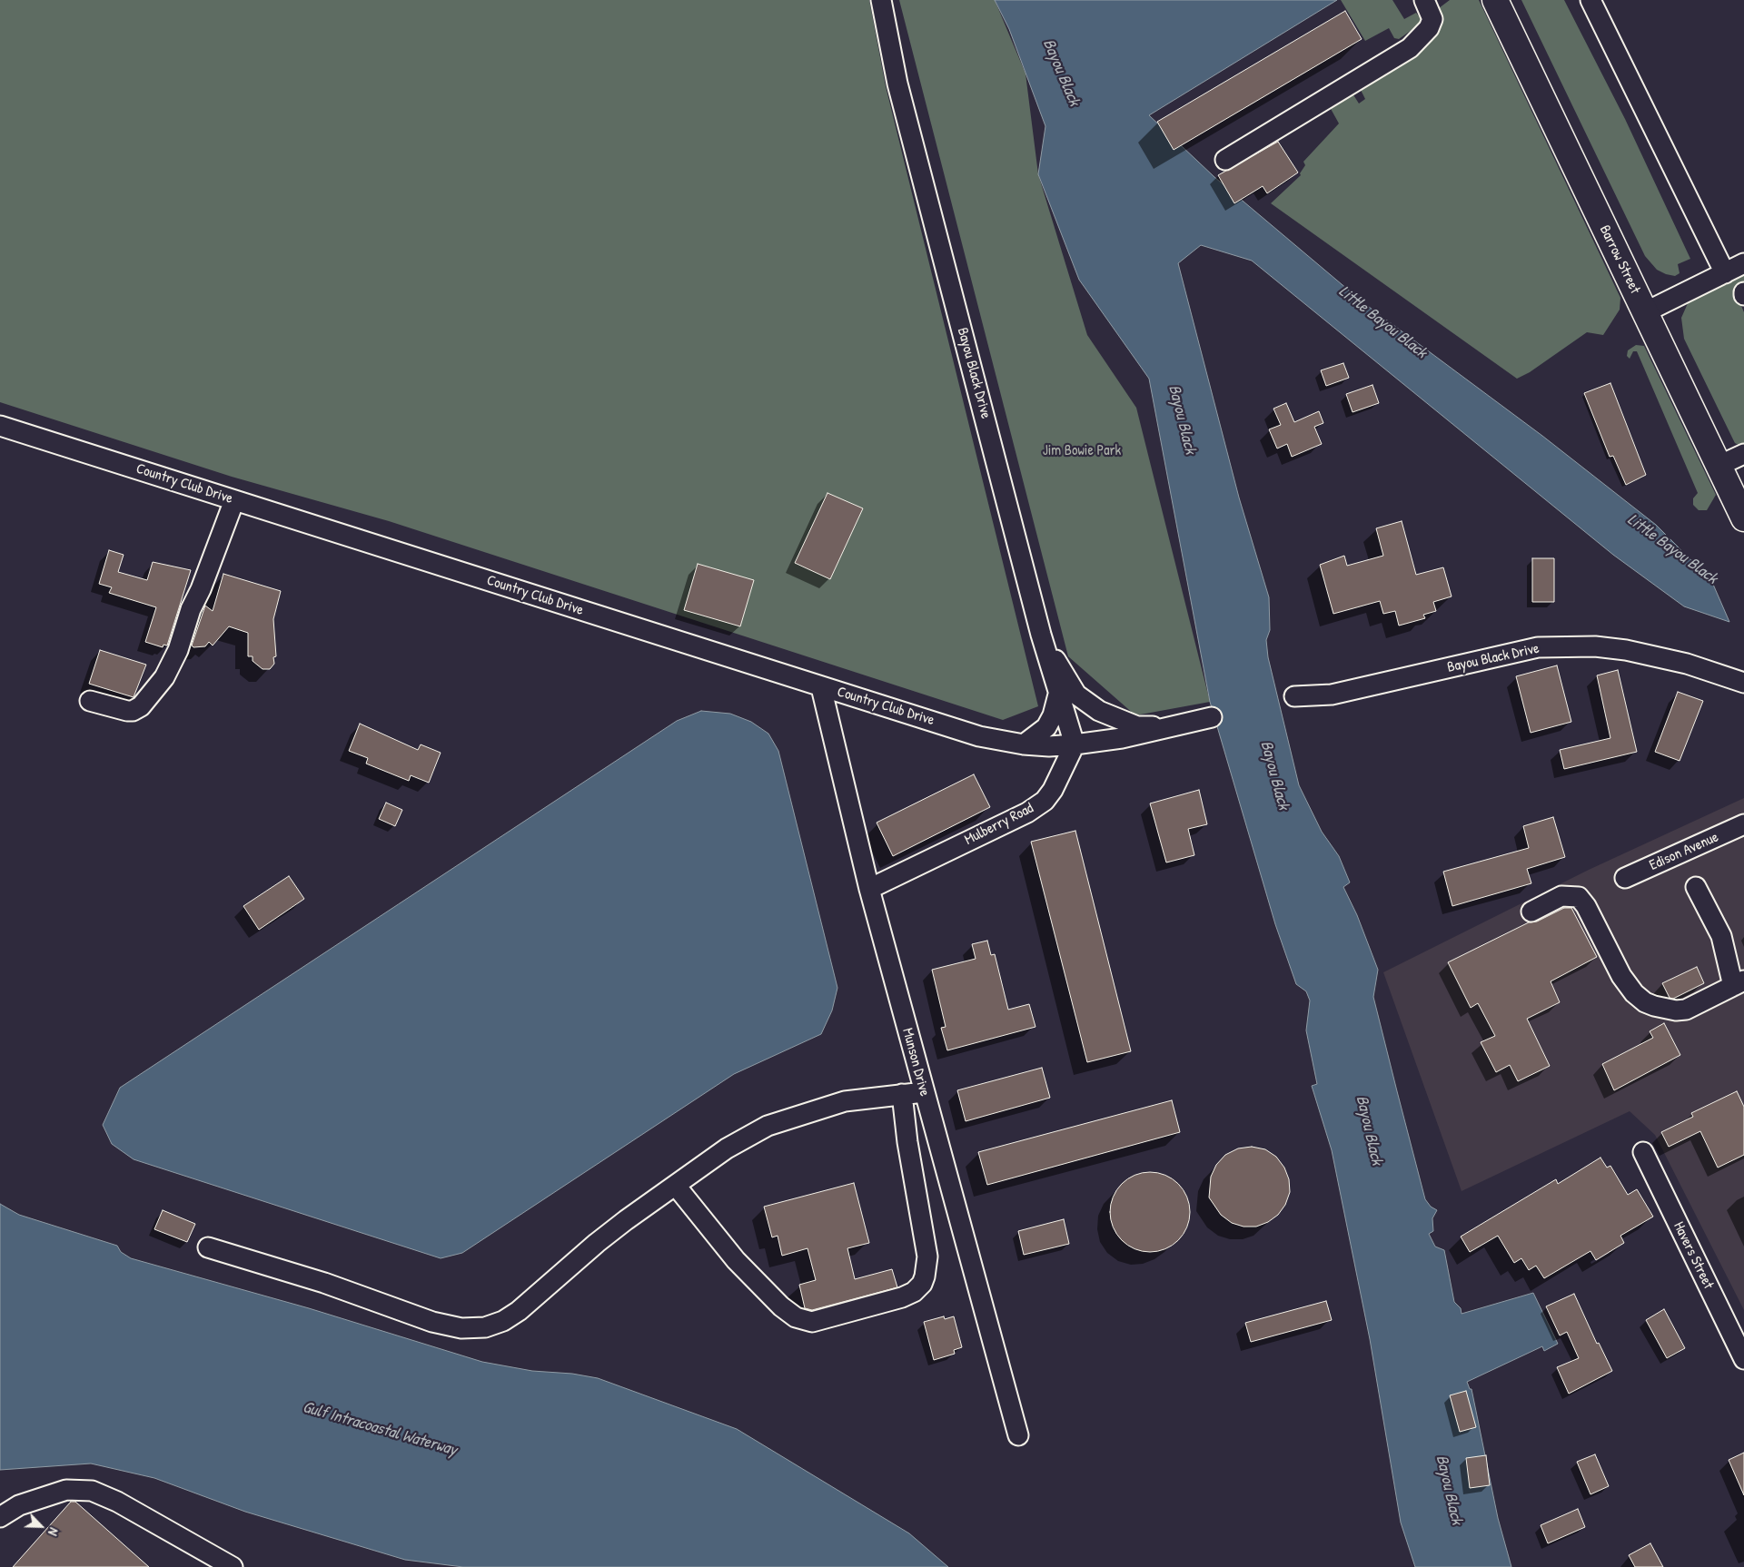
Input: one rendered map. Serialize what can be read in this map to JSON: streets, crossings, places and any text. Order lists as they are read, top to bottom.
{
  "streets": {
    "main road": ["Barrow Street"],
    "street": [
      "Bayou Black Drive",
      "Country Club Drive",
      "Mulberry Road",
      "Edison Avenue",
      "Munson Drive",
      "Havers Street"
    ]
  },
  "crossings": [
    ["Bayou Black Drive", "Country Club Drive"],
    ["Bayou Black Drive", "Mulberry Road"],
    ["Country Club Drive", "Mulberry Road"],
    ["Country Club Drive", "Munson Drive"],
    ["Mulberry Road", "Munson Drive"]
  ],
  "water": ["Bayou Black", "Little Bayou Black", "Gulf Intracoastal Waterway"],
  "parks": ["Jim Bowie Park"],
  "north": "bottom right"
}
